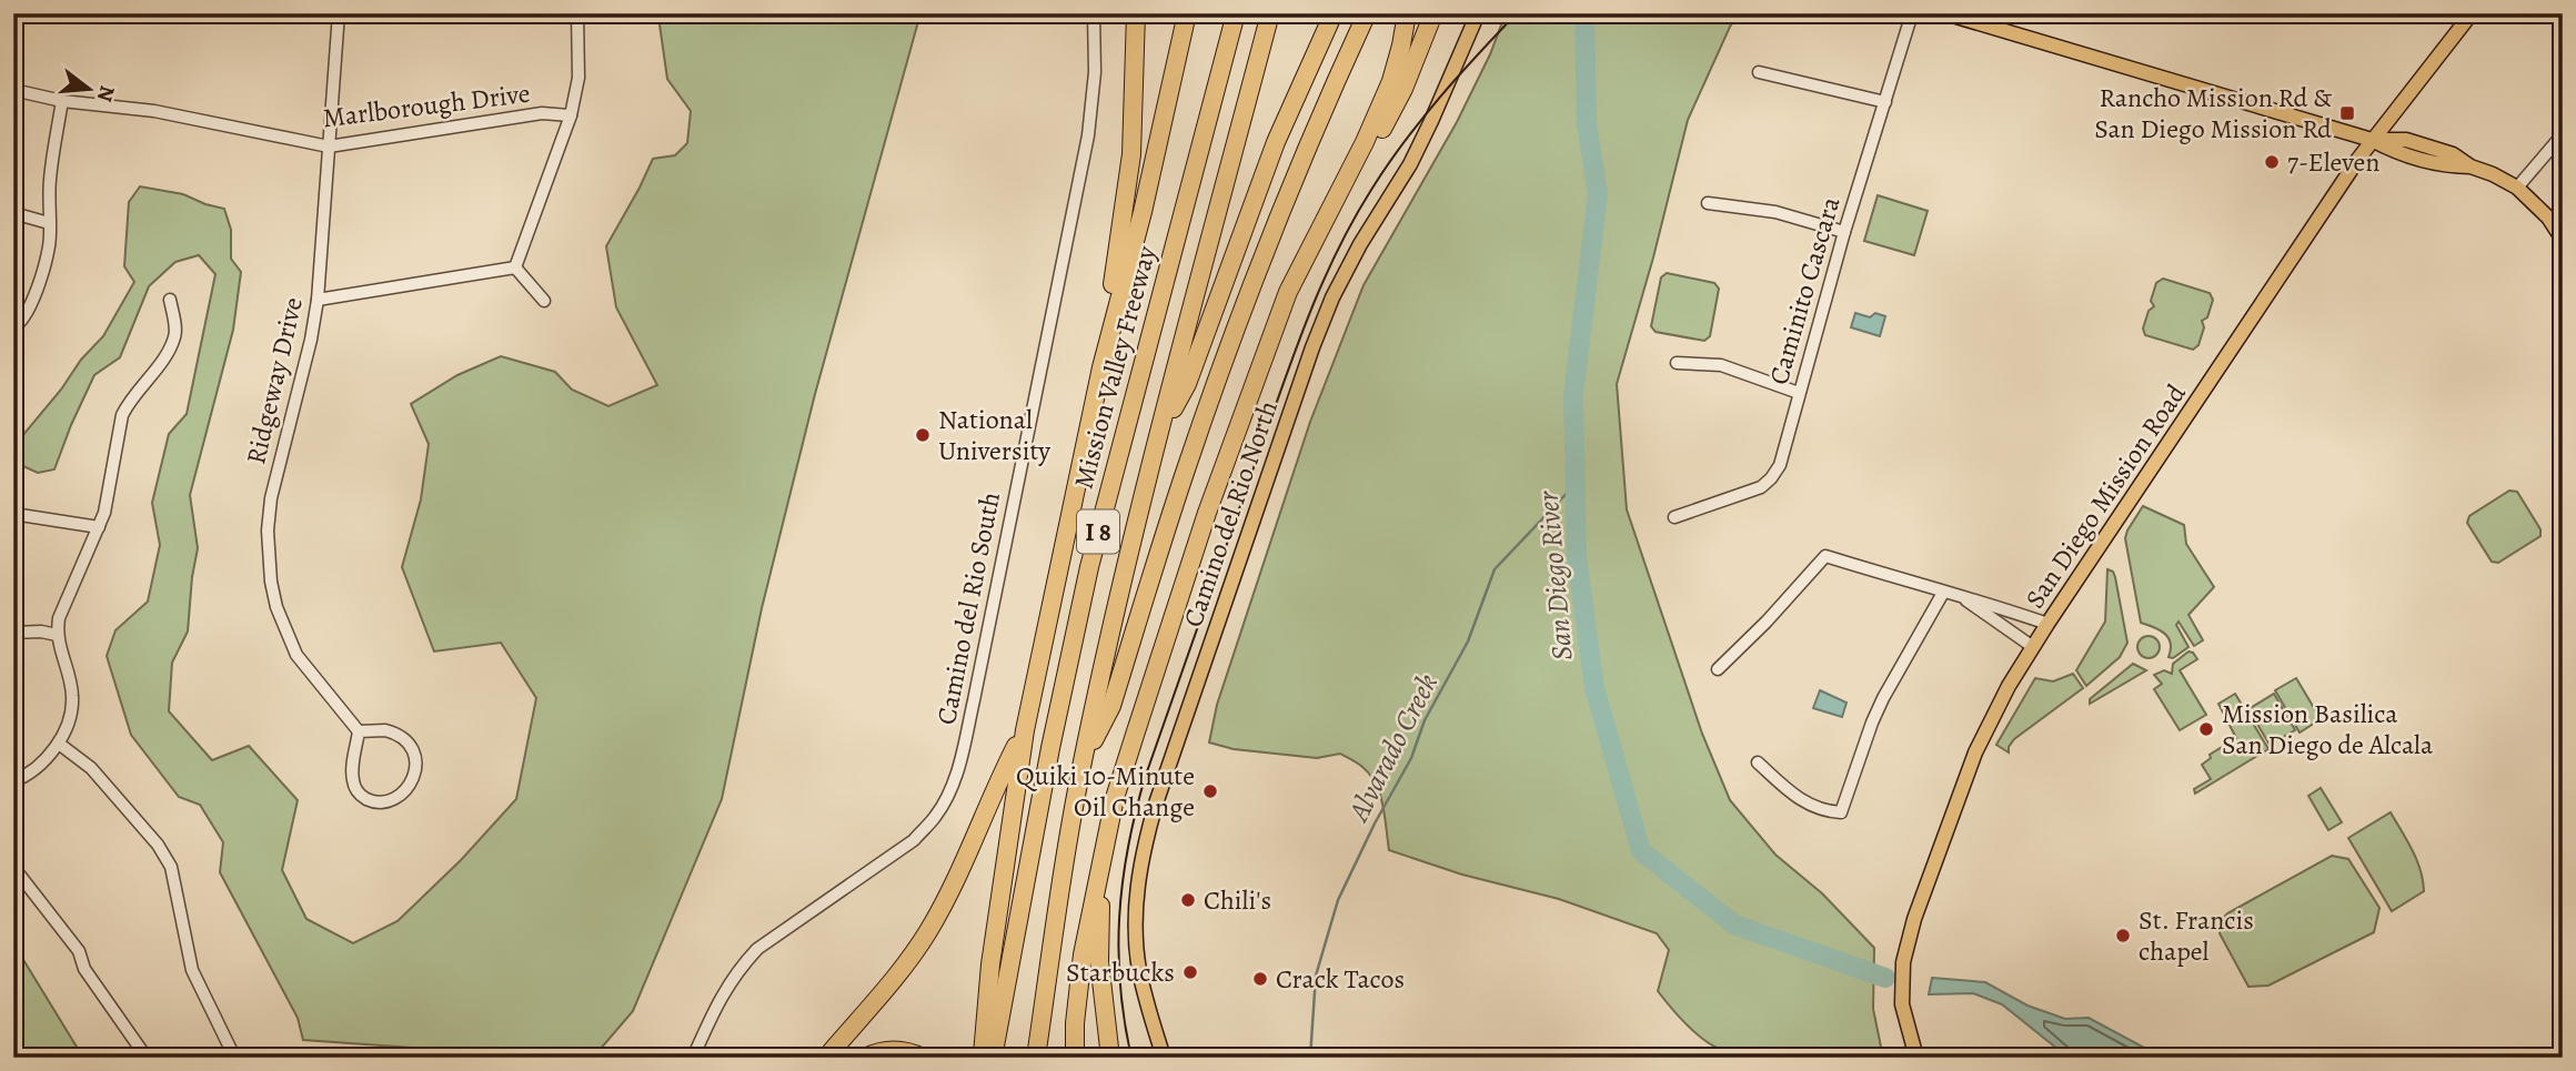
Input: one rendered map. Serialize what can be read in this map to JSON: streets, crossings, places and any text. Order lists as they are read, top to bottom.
{
  "streets": {
    "highway": ["Mission Valley Freeway", "I 8"],
    "main road": ["San Diego Mission Road", "Camino del Rio North"],
    "street": [
      "Marlborough Drive",
      "Caminito Cascara",
      "Ridgeway Drive",
      "Camino del Rio South"
    ]
  },
  "crossings": [
    ["Marlborough Drive", "Ridgeway Drive"]
  ],
  "water": ["San Diego River", "Alvarado Creek"],
  "places": {
    "transit": ["Rancho Mission Rd & San Diego Mission Rd"],
    "other": [
      "7-Eleven",
      "National University",
      "Mission Basilica San Diego de Alcala",
      "Quiki 10-Minute Oil Change",
      "Chili's",
      "St. Francis chapel",
      "Starbucks",
      "Crack Tacos"
    ]
  },
  "north": "right"
}
